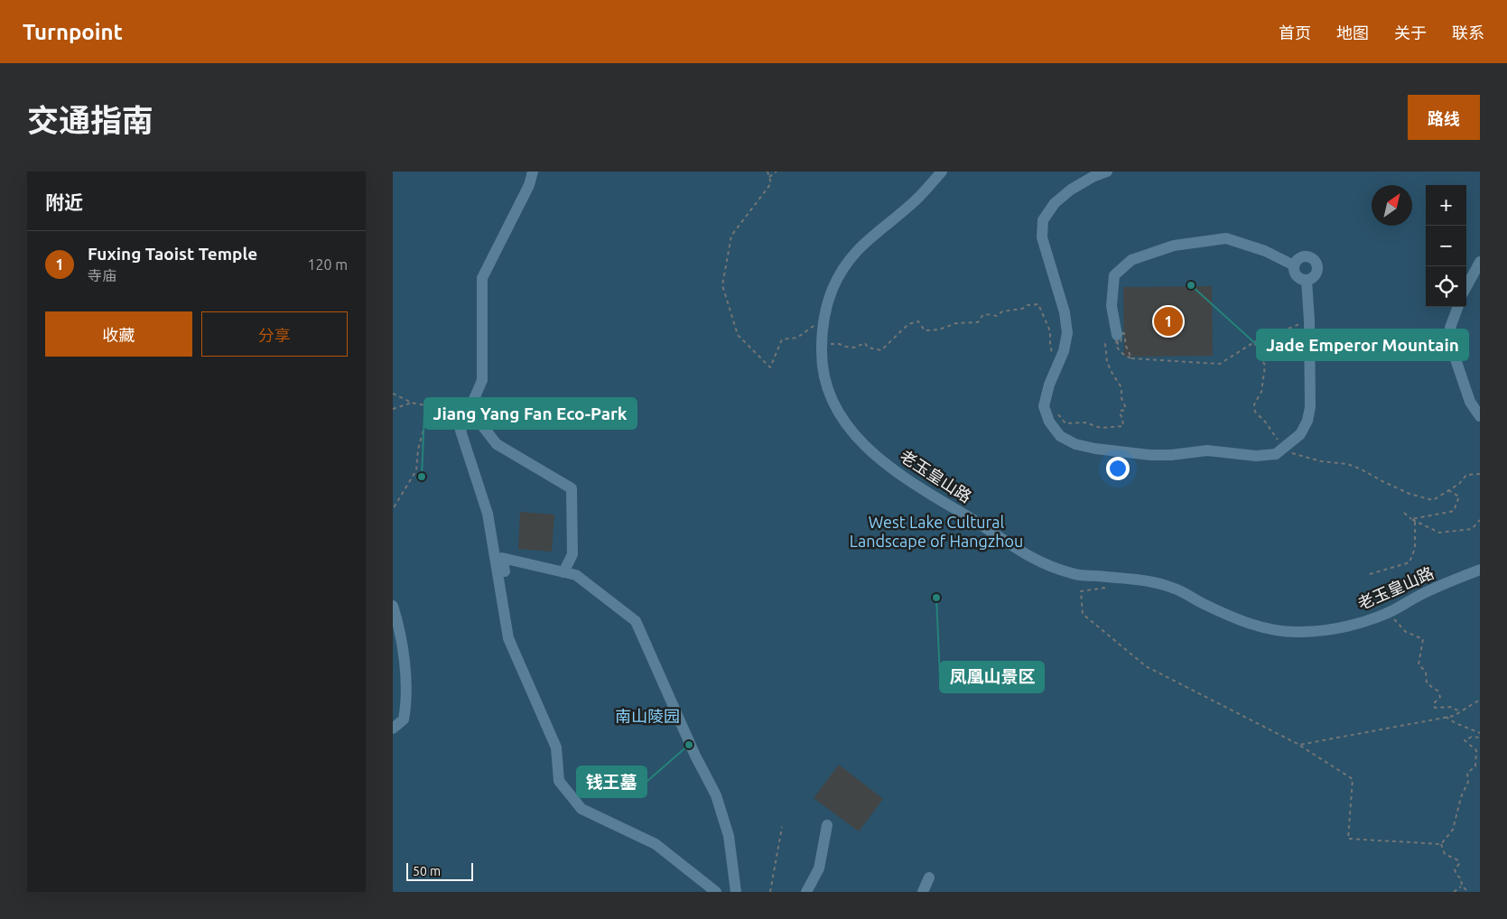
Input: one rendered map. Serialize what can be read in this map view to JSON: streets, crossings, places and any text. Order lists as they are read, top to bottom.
{
  "streets": {
    "street": ["老玉皇山路"]
  },
  "parks": ["West Lake Cultural Landscape of Hangzhou", "南山陵园"],
  "places": [
    "Jade Emperor Mountain",
    "Jiang Yang Fan Eco-Park",
    "凤凰山景区",
    "钱王墓"
  ],
  "scale_bar": "50 m",
  "north": "top right",
  "page": {
    "header": "Turnpoint",
    "nav": [
      "首页",
      "地图",
      "关于",
      "联系"
    ],
    "title": "交通指南",
    "buttons": [
      "路线",
      ["收藏", "分享"]
    ],
    "heading": "附近",
    "map_buttons": ["+", "−"],
    "list": [
      {
        "mark": "1",
        "name": "Fuxing Taoist Temple",
        "note": "寺庙",
        "value": "120 m"
      }
    ],
    "pins": "1",
    "scale": "50 m"
  }
}
